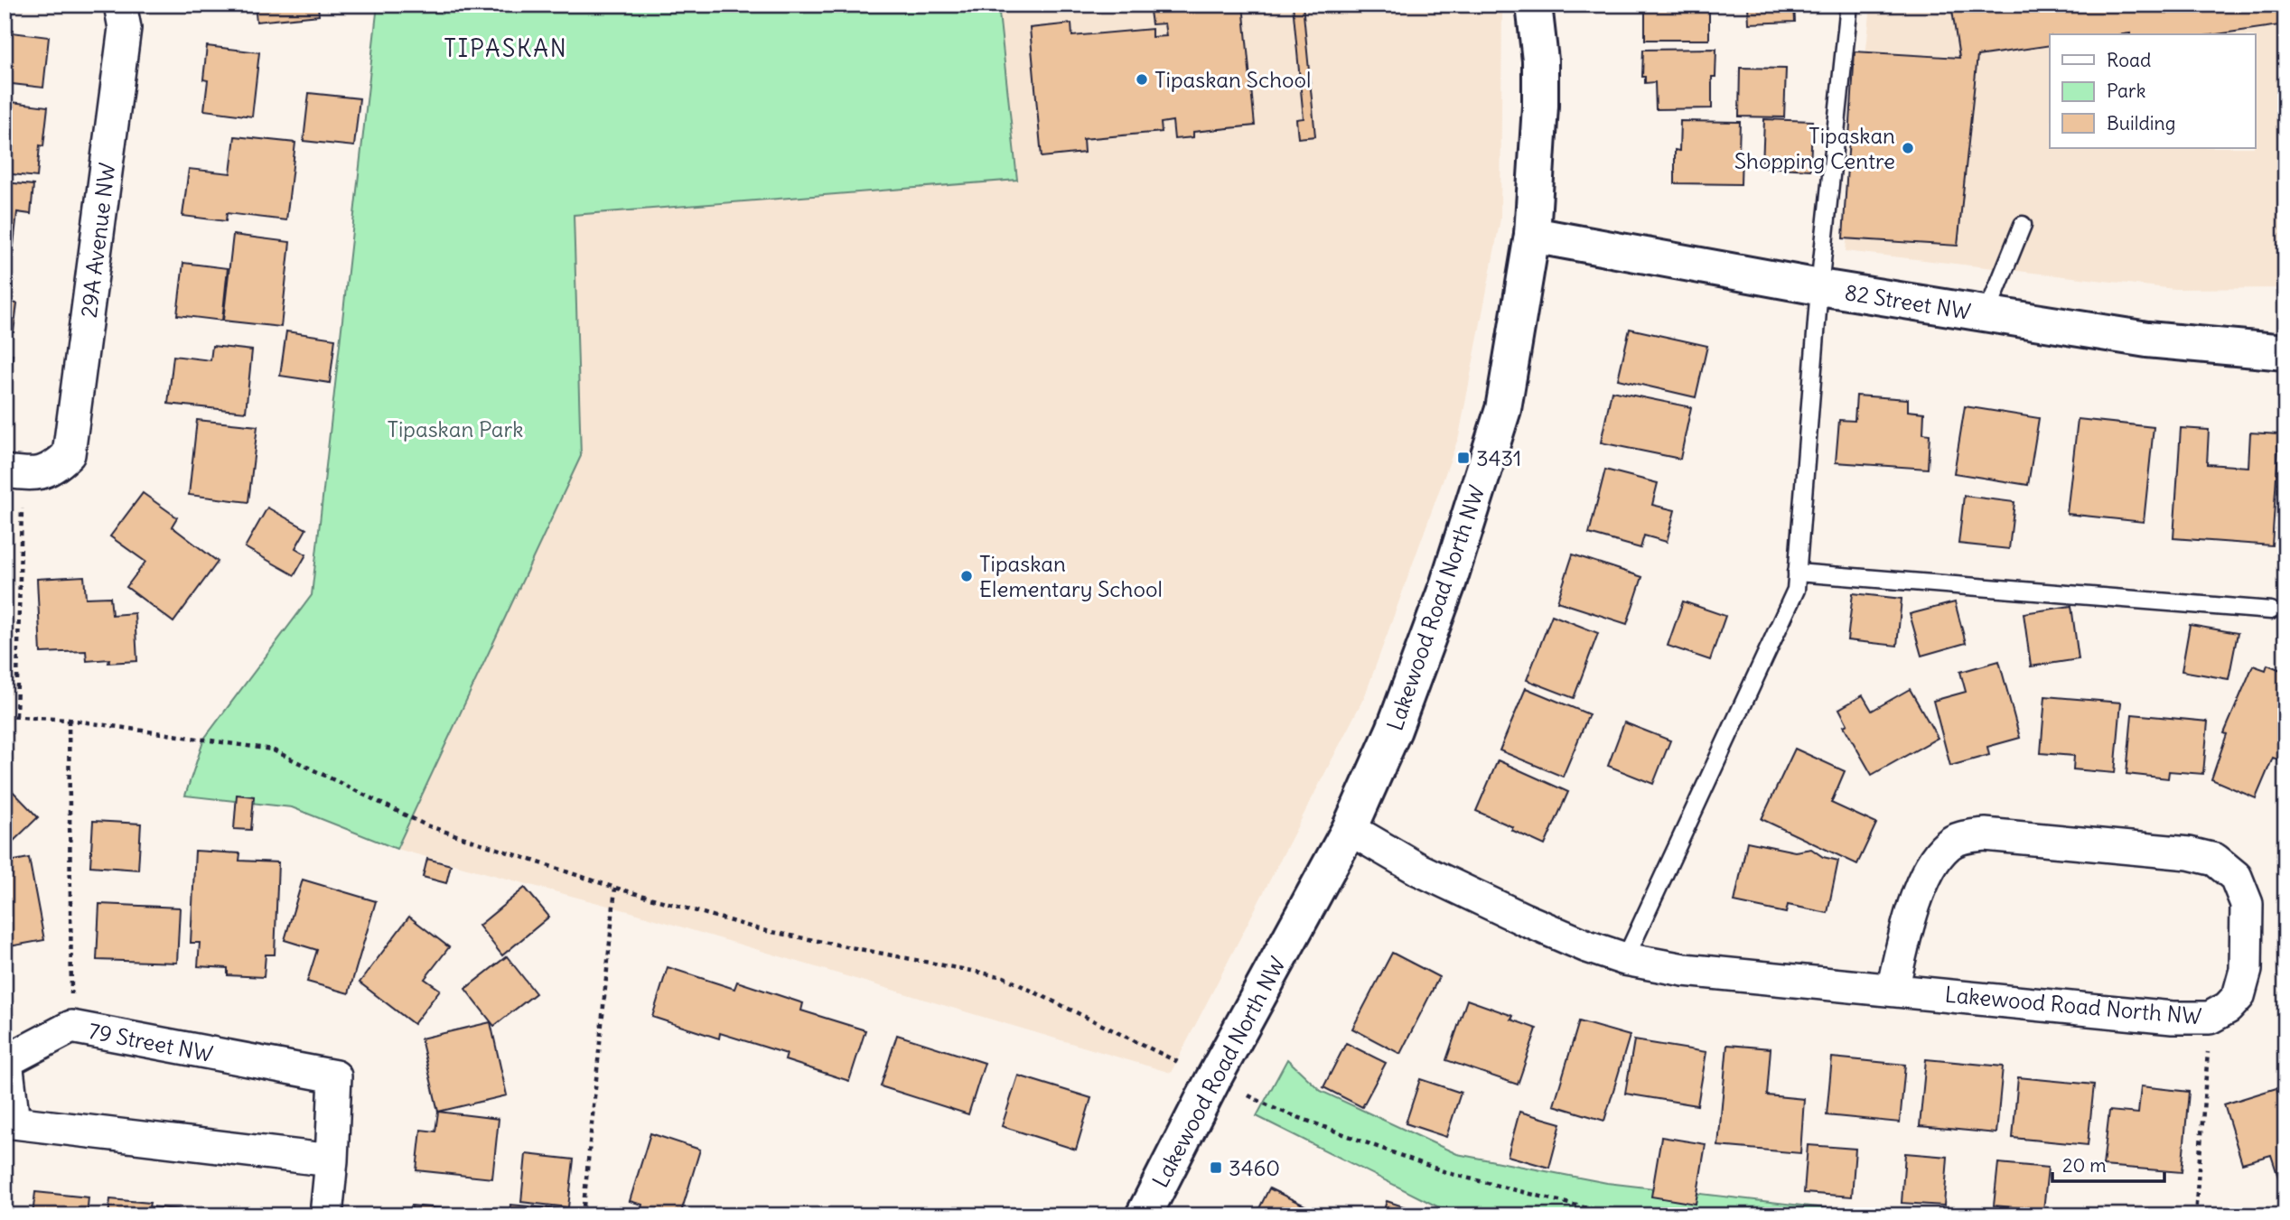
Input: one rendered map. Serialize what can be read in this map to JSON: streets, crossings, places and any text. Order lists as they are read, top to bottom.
{
  "streets": {
    "street": [
      "29A Avenue NW",
      "82 Street NW",
      "Lakewood Road North NW",
      "79 Street NW"
    ]
  },
  "crossings": [
    ["82 Street NW", "Lakewood Road North NW"]
  ],
  "districts": ["TIPASKAN"],
  "parks": ["Tipaskan Park"],
  "places": {
    "other": ["Tipaskan School", "Tipaskan Shopping Centre", "Tipaskan Elementary School"],
    "transit": ["3431", "3460"]
  },
  "legend": ["Road", "Park", "Building"],
  "scale_bar": "20 m"
}
